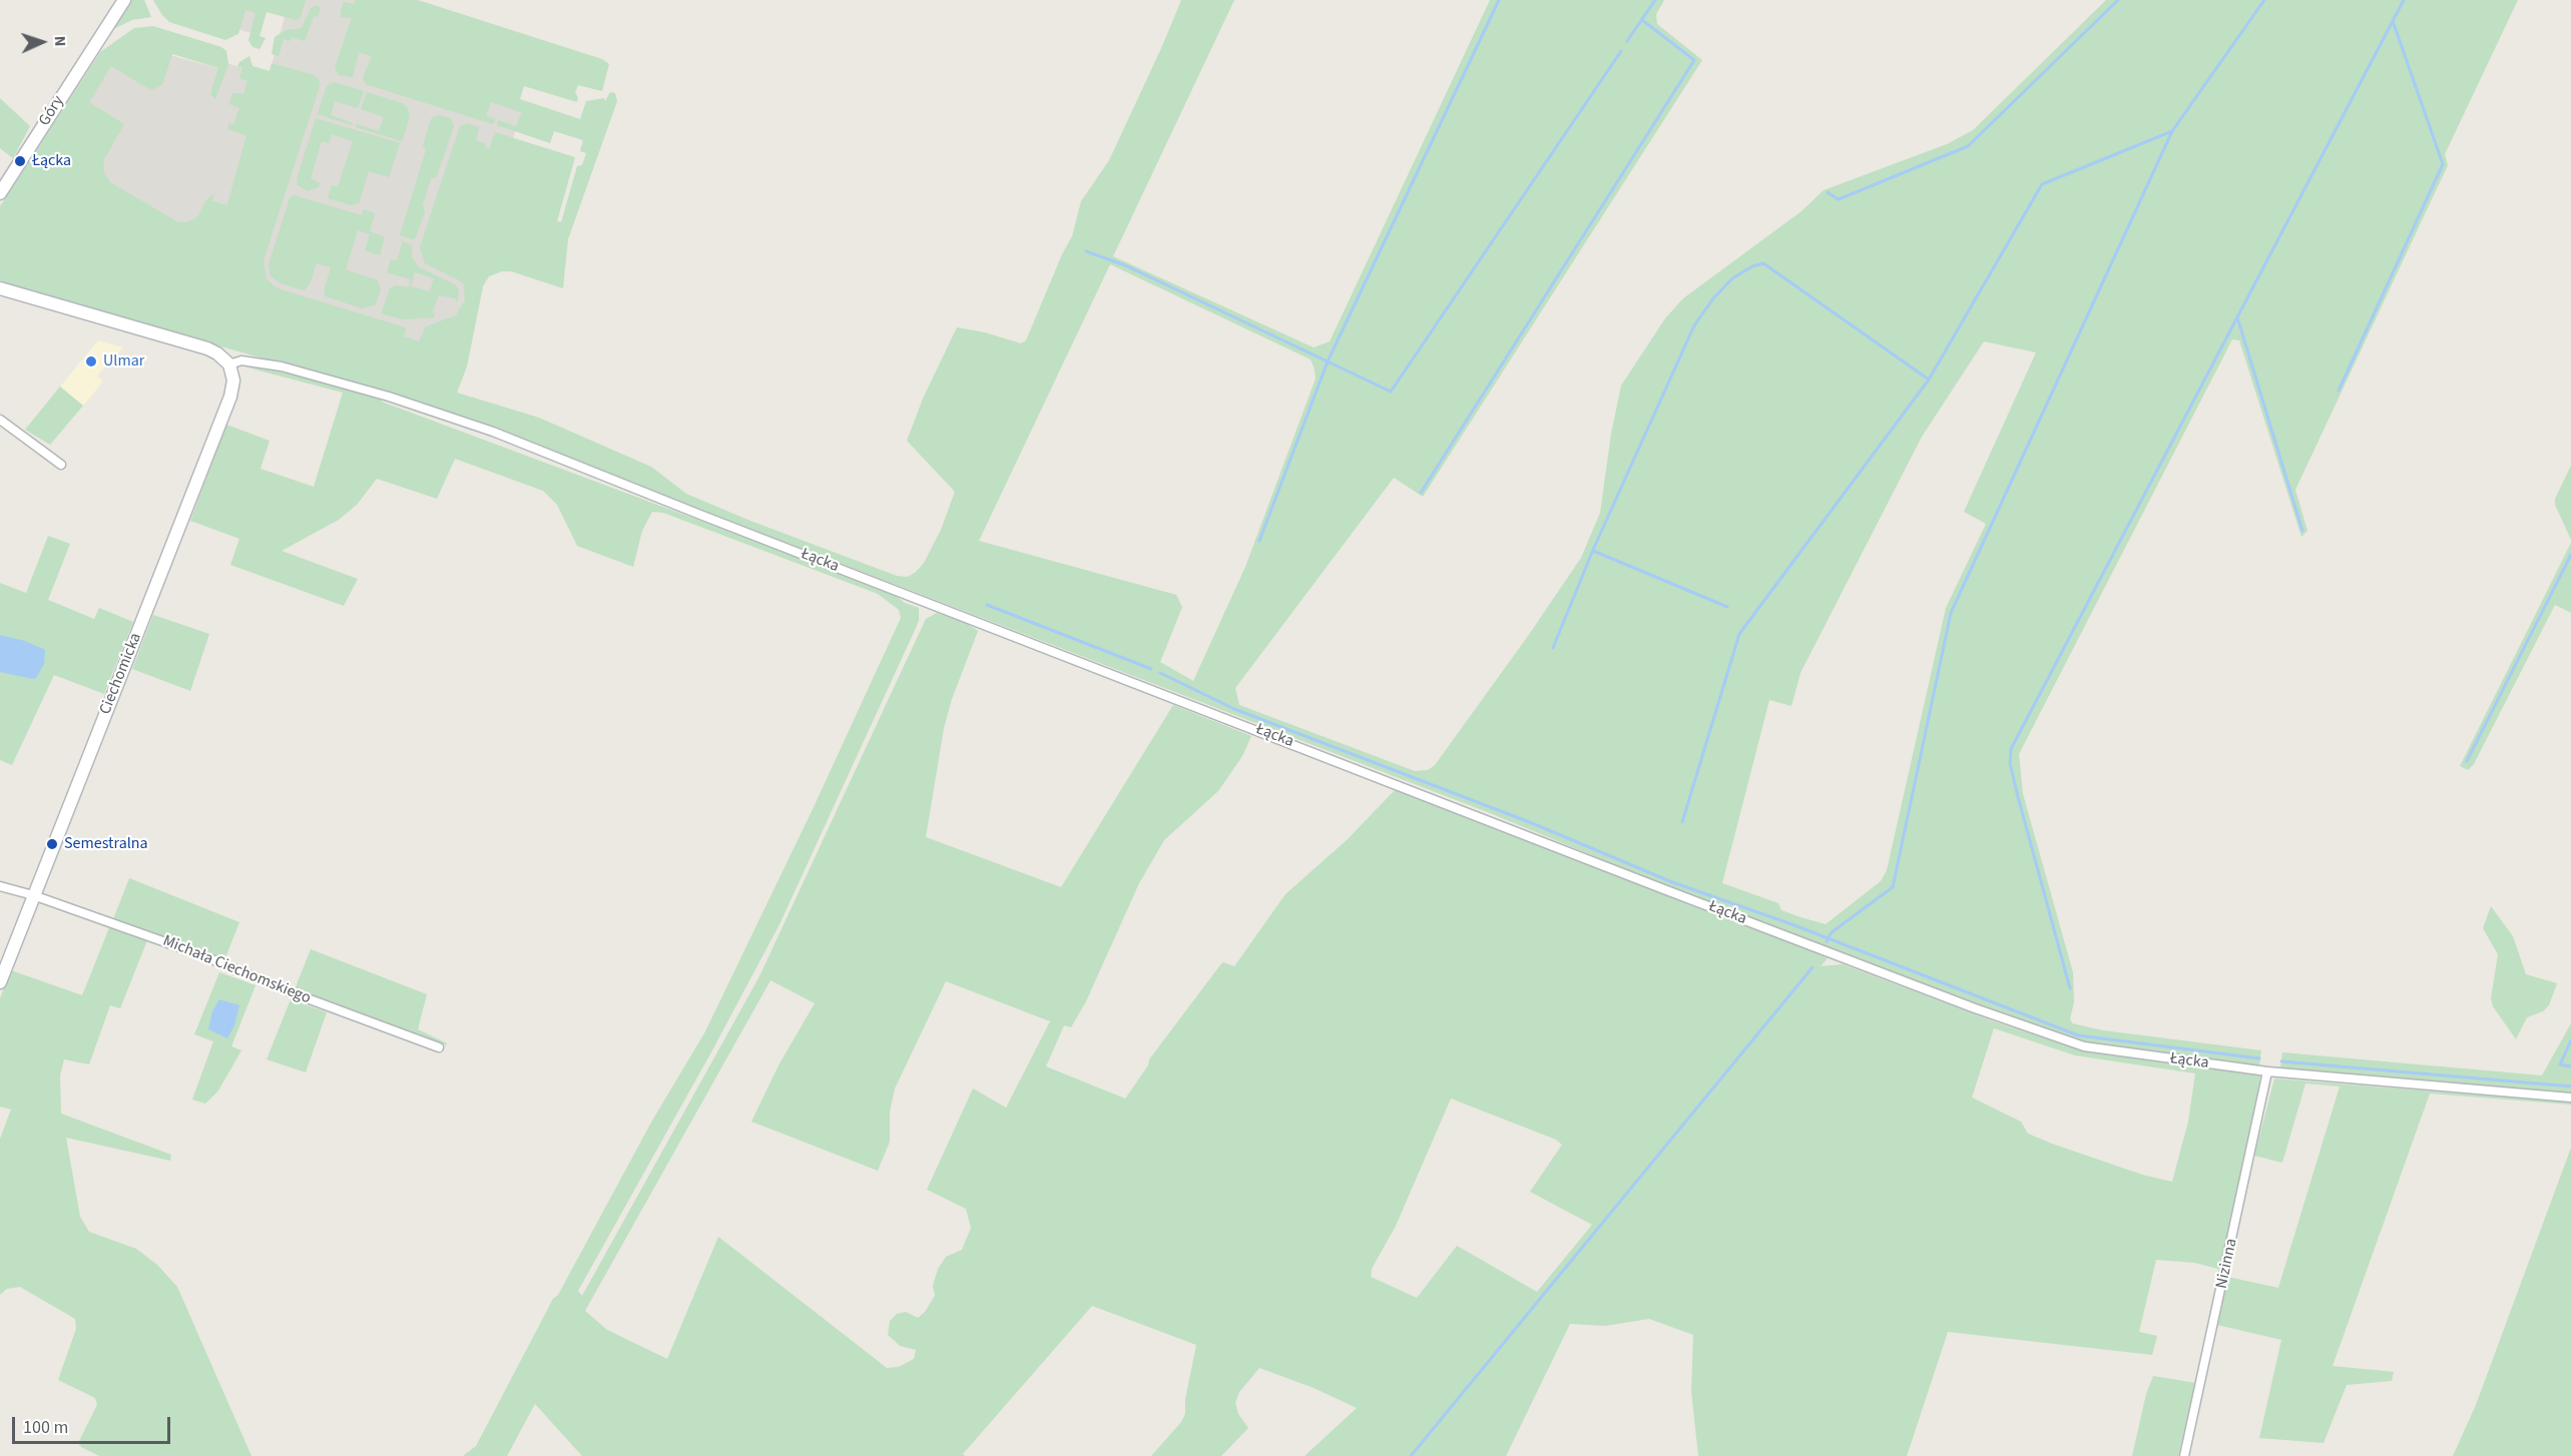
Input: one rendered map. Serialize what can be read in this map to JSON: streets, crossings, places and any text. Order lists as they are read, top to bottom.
{
  "streets": {
    "street": [
      "Góry",
      "Łącka",
      "Ciechomicka",
      "Michała Ciechomskiego",
      "Nizinna"
    ]
  },
  "crossings": [
    ["Łącka", "Ciechomicka"],
    ["Łącka", "Nizinna"],
    ["Ciechomicka", "Michała Ciechomskiego"]
  ],
  "places": ["Łącka", "Ulmar", "Semestralna"],
  "scale_bar": "100 m",
  "north": "right"
}
